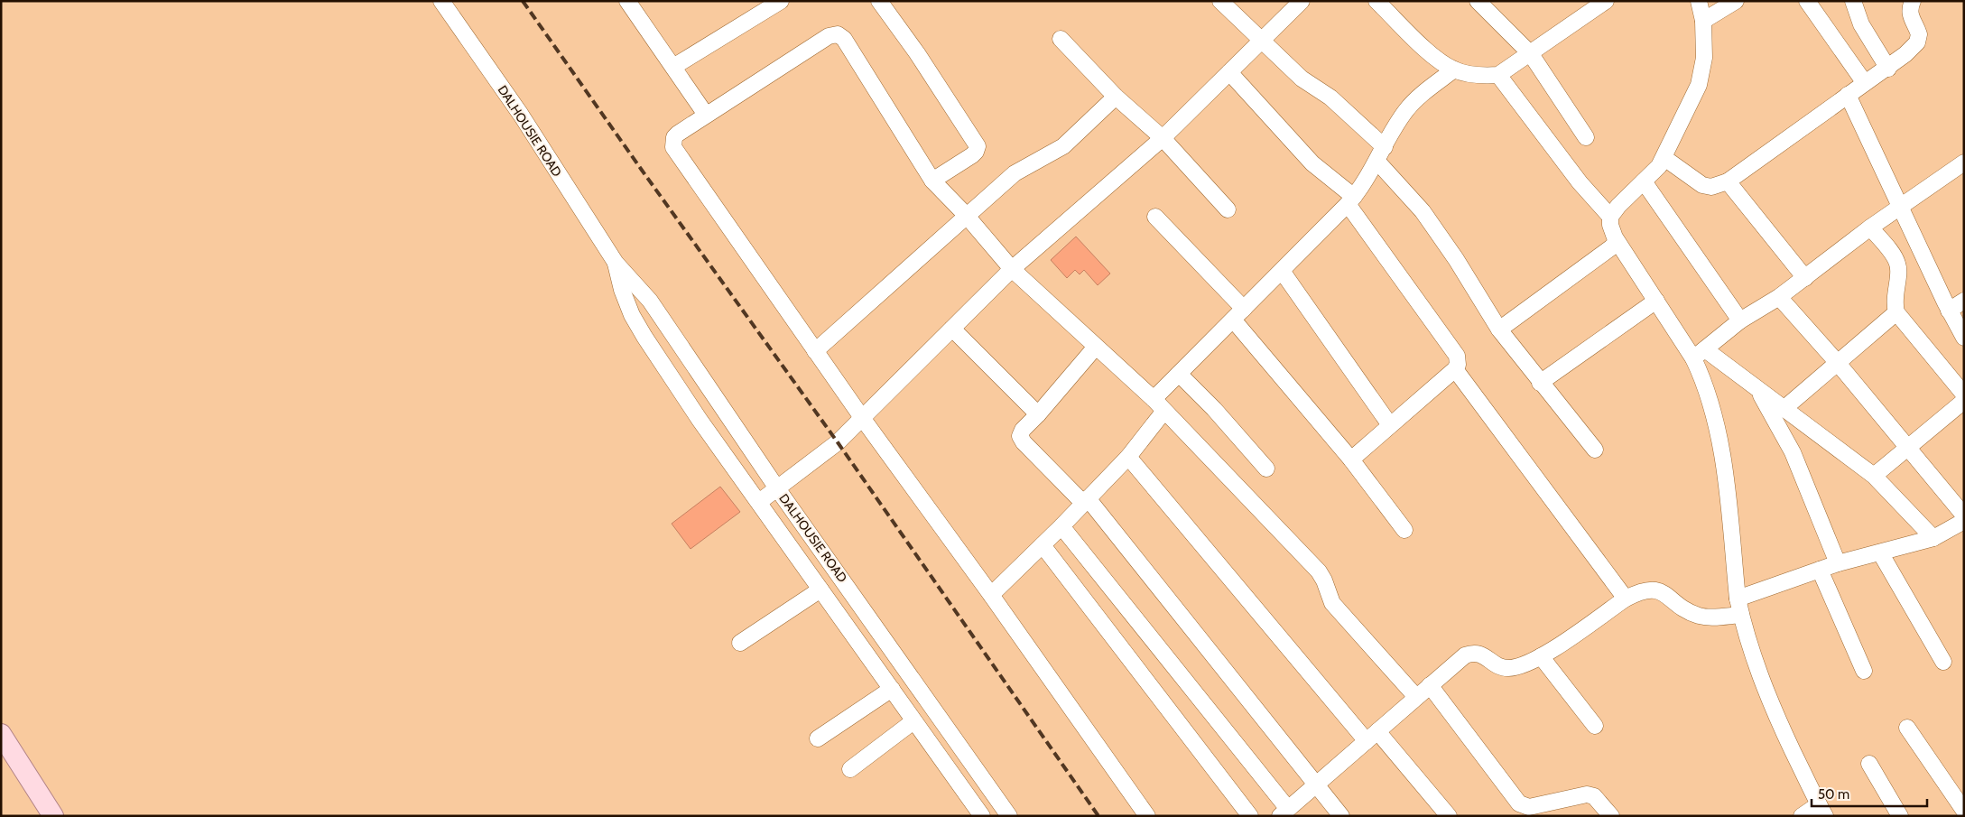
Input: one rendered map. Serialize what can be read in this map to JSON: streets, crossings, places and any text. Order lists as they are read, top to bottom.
{
  "streets": {
    "street": ["DALHOUSIE ROAD"]
  },
  "scale_bar": "50 m"
}
